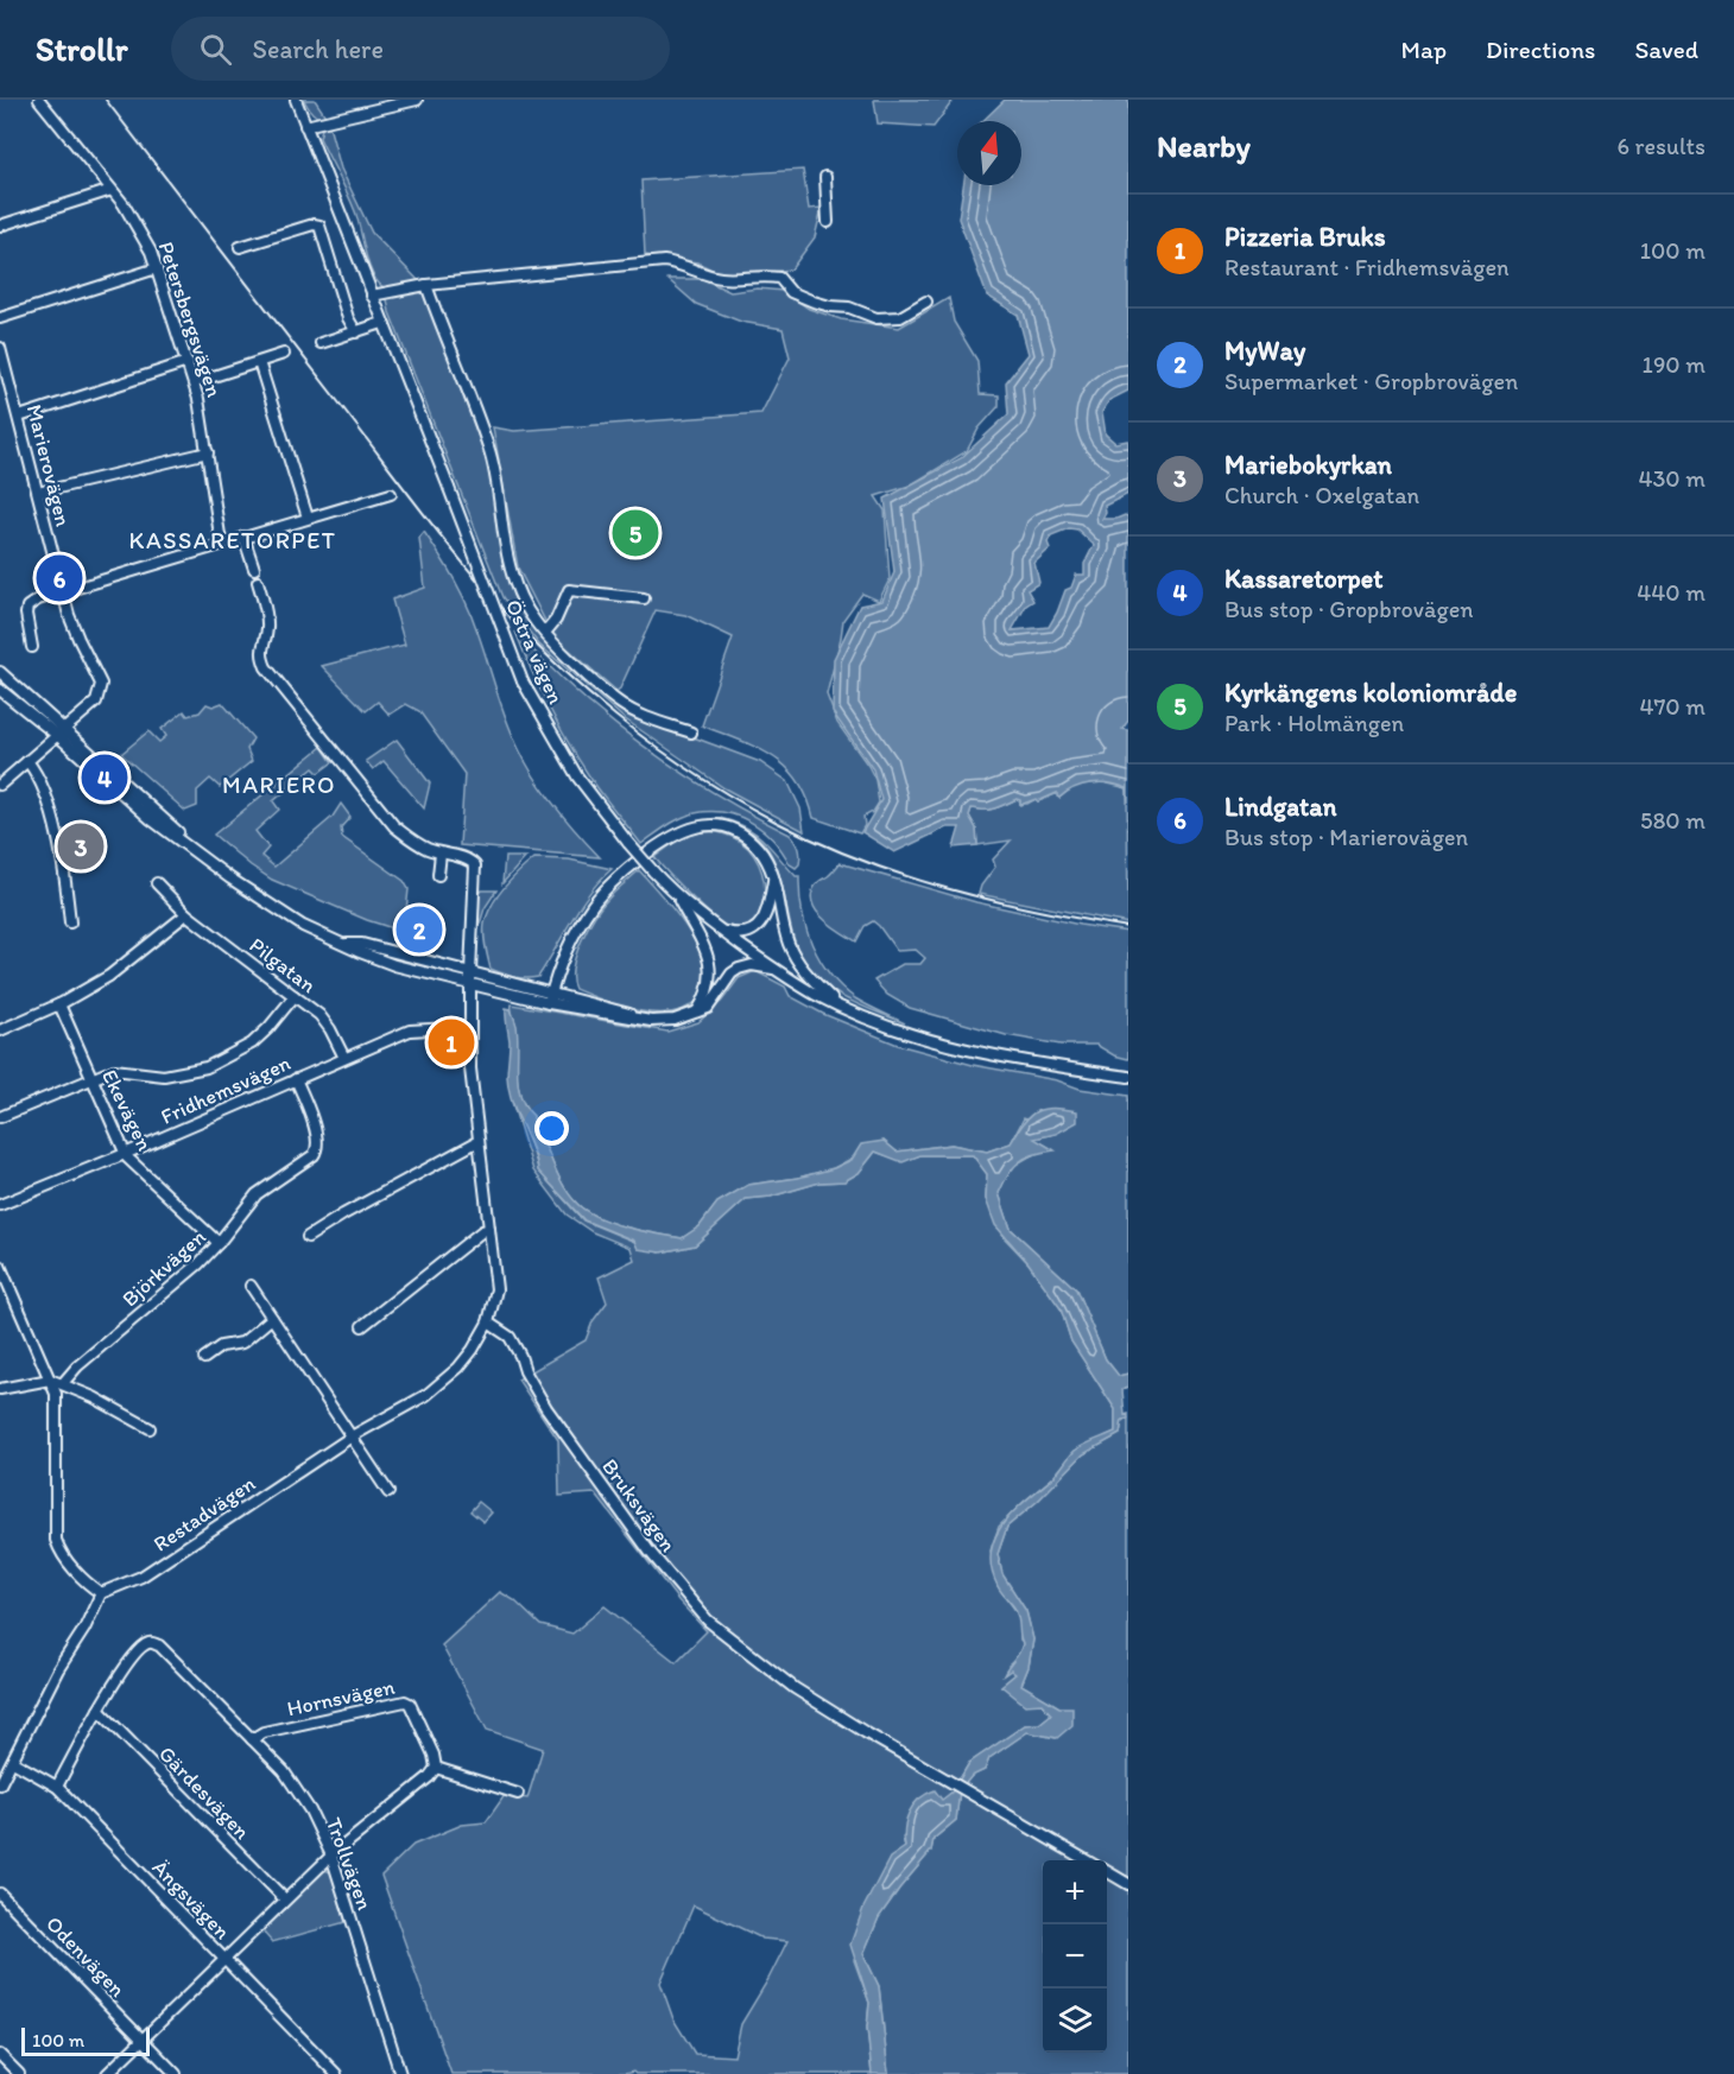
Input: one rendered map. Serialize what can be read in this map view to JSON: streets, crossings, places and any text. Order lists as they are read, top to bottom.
{
  "streets": {
    "street": [
      "Petersbergsvägen",
      "Marierovägen",
      "Östra vägen",
      "Pilgatan",
      "Fridhemsvägen",
      "Ekevägen",
      "Björkvägen",
      "Bruksvägen",
      "Restadvägen",
      "Hornsvägen",
      "Gärdesvägen",
      "Trollvägen",
      "Ängsvägen",
      "Odenvägen"
    ]
  },
  "crossings": [
    ["Pilgatan", "Fridhemsvägen"],
    ["Fridhemsvägen", "Ekevägen"],
    ["Fridhemsvägen", "Björkvägen"],
    ["Ekevägen", "Björkvägen"],
    ["Bruksvägen", "Restadvägen"],
    ["Hornsvägen", "Trollvägen"],
    ["Gärdesvägen", "Trollvägen"]
  ],
  "districts": ["KASSARETORPET", "MARIERO"],
  "scale_bar": "100 m",
  "north": "top",
  "page": {
    "header": "Strollr",
    "search": "Search here",
    "nav": ["Map", "Directions", "Saved"],
    "heading": ["Nearby", "6 results"],
    "list": [
      {
        "mark": "1",
        "name": "Pizzeria Bruks",
        "note": "Restaurant · Fridhemsvägen",
        "value": "100 m"
      },
      {
        "mark": "2",
        "name": "MyWay",
        "note": "Supermarket · Gropbrovägen",
        "value": "190 m"
      },
      {
        "mark": "3",
        "name": "Mariebokyrkan",
        "note": "Church · Oxelgatan",
        "value": "430 m"
      },
      {
        "mark": "4",
        "name": "Kassaretorpet",
        "note": "Bus stop · Gropbrovägen",
        "value": "440 m"
      },
      {
        "mark": "5",
        "name": "Kyrkängens koloniområde",
        "note": "Park · Holmängen",
        "value": "470 m"
      },
      {
        "mark": "6",
        "name": "Lindgatan",
        "note": "Bus stop · Marierovägen",
        "value": "580 m"
      }
    ],
    "pins": [
      "5",
      "6",
      "4",
      "3",
      "2",
      "1"
    ],
    "map_buttons": ["+", "−"],
    "scale": "100 m"
  }
}
